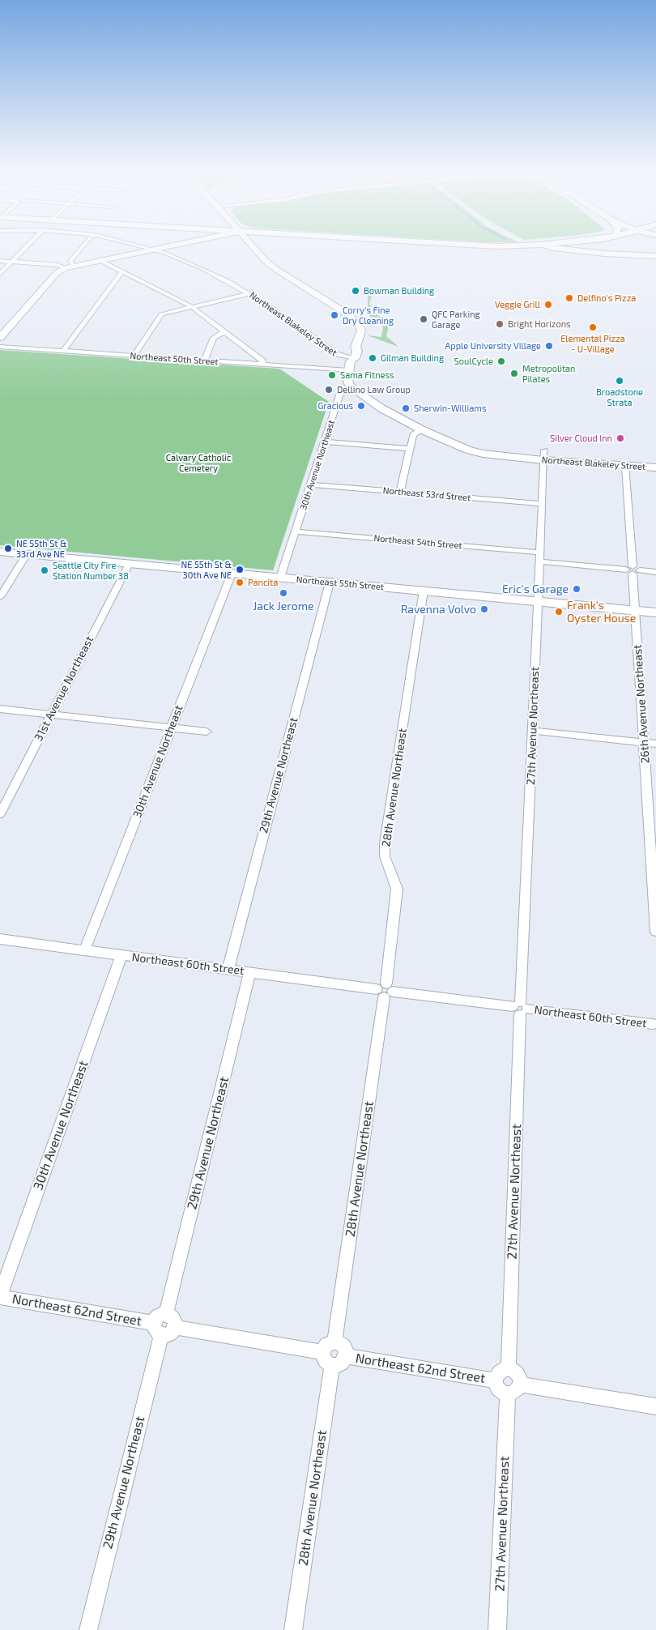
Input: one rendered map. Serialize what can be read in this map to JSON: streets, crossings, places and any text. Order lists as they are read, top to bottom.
{
  "streets": {
    "main road": ["Northeast Blakeley Street", "Northeast 55th Street"],
    "street": [
      "Northeast 50th Street",
      "30th Avenue Northeast",
      "Northeast 53rd Street",
      "Northeast 54th Street",
      "31st Avenue Northeast",
      "26th Avenue Northeast",
      "27th Avenue Northeast",
      "29th Avenue Northeast",
      "28th Avenue Northeast",
      "Northeast 60th Street",
      "Northeast 62nd Street"
    ]
  },
  "crossings": [
    ["Northeast Blakeley Street", "Northeast 50th Street"],
    ["Northeast Blakeley Street", "30th Avenue Northeast"],
    ["Northeast Blakeley Street", "26th Avenue Northeast"],
    ["Northeast Blakeley Street", "27th Avenue Northeast"],
    ["30th Avenue Northeast", "Northeast 53rd Street"],
    ["30th Avenue Northeast", "Northeast 54th Street"],
    ["30th Avenue Northeast", "Northeast 55th Street"],
    ["30th Avenue Northeast", "Northeast 60th Street"],
    ["30th Avenue Northeast", "Northeast 62nd Street"],
    ["Northeast 53rd Street", "27th Avenue Northeast"],
    ["Northeast 54th Street", "26th Avenue Northeast"],
    ["Northeast 54th Street", "27th Avenue Northeast"],
    ["Northeast 55th Street", "31st Avenue Northeast"],
    ["Northeast 55th Street", "26th Avenue Northeast"],
    ["Northeast 55th Street", "27th Avenue Northeast"],
    ["Northeast 55th Street", "29th Avenue Northeast"],
    ["Northeast 55th Street", "28th Avenue Northeast"],
    ["27th Avenue Northeast", "Northeast 60th Street"],
    ["27th Avenue Northeast", "Northeast 62nd Street"],
    ["29th Avenue Northeast", "Northeast 60th Street"],
    ["29th Avenue Northeast", "Northeast 62nd Street"],
    ["28th Avenue Northeast", "Northeast 60th Street"],
    ["28th Avenue Northeast", "Northeast 62nd Street"]
  ],
  "parks": ["Calvary Catholic Cemetery"],
  "places": [
    "Bowman Building",
    "Delfino's Pizza",
    "Veggie Grill",
    "Corry's Fine Dry Cleaning",
    "QFC Parking Garage",
    "Bright Horizons",
    "Elemental Pizza - U-Village",
    "Apple University Village",
    "Gilman Building",
    "SoulCycle",
    "Metropolitan Pilates",
    "Sama Fitness",
    "Broadstone Strata",
    "Dellino Law Group",
    "Gracious",
    "Sherwin-Williams",
    "Silver Cloud Inn",
    "NE 55th St & 33rd Ave NE",
    "NE 55th St & 30th Ave NE",
    "Seattle City Fire Station Number 38",
    "Pancita",
    "Eric's Garage",
    "Jack Jerome",
    "Ravenna Volvo",
    "Frank's Oyster House"
  ]
}
